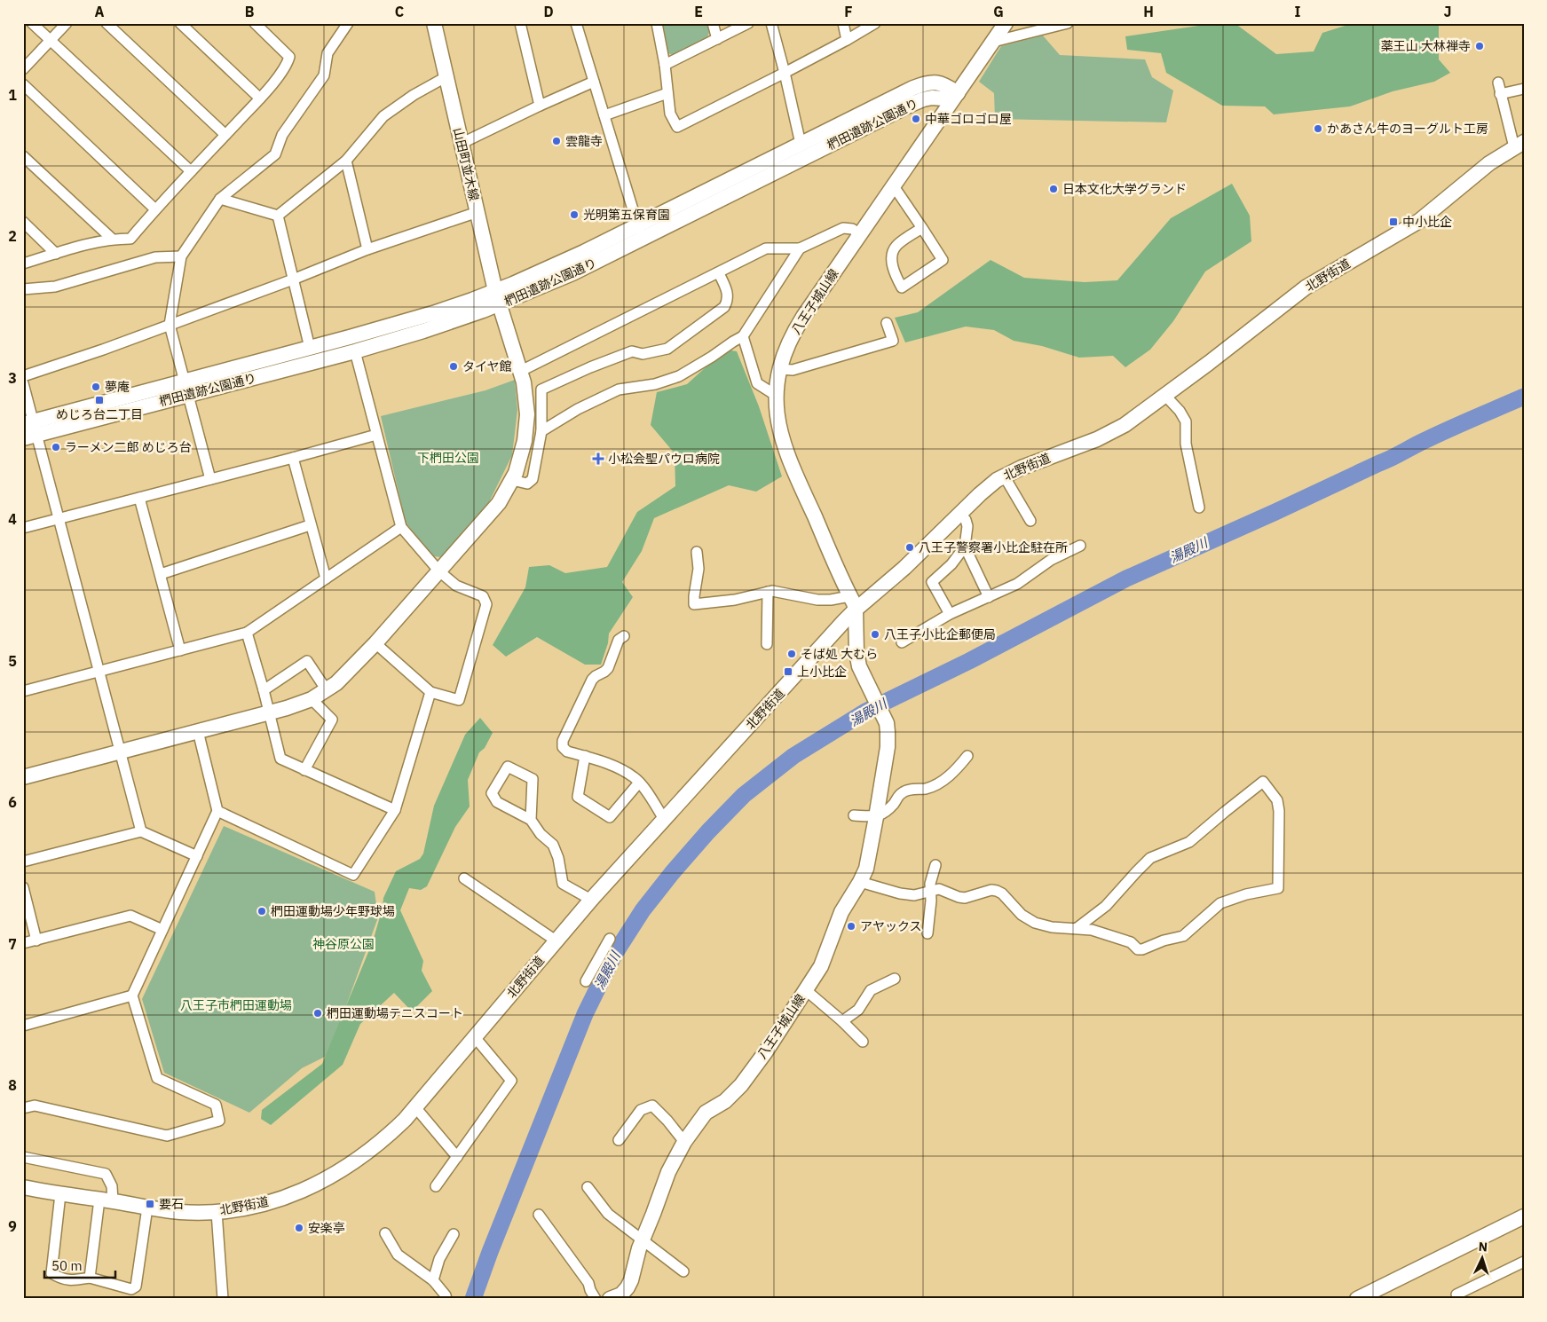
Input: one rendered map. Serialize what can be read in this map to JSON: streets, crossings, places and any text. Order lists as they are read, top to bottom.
{
  "streets": {
    "main road": [
      "椚田遺跡公園通り",
      "山田町並木線",
      "北野街道",
      "八王子城山線"
    ]
  },
  "crossings": [
    ["椚田遺跡公園通り", "山田町並木線"],
    ["椚田遺跡公園通り", "八王子城山線"],
    ["北野街道", "八王子城山線"]
  ],
  "water": ["湯殿川"],
  "parks": ["下椚田公園", "神谷原公園", "八王子市椚田運動場"],
  "places": {
    "other": [
      "薬王山 大林禅寺",
      "中華ゴロゴロ屋",
      "かあさん牛のヨーグルト工房",
      "雲龍寺",
      "日本文化大学グランド",
      "光明第五保育園",
      "タイヤ館",
      "夢庵",
      "ラーメン二郎 めじろ台",
      "八王子警察署小比企駐在所",
      "八王子小比企郵便局",
      "そば処 大むら",
      "椚田運動場少年野球場",
      "アヤックス",
      "椚田運動場テニスコート",
      "安楽亭"
    ],
    "transit": [
      "中小比企",
      "めじろ台二丁目",
      "上小比企",
      "要石"
    ],
    "health": ["小松会聖パウロ病院"]
  },
  "scale_bar": "50 m",
  "north": "top",
  "grid": {
    "columns": [
      "A",
      "B",
      "C",
      "D",
      "E",
      "F",
      "G",
      "H",
      "I",
      "J"
    ],
    "rows": [
      "1",
      "2",
      "3",
      "4",
      "5",
      "6",
      "7",
      "8",
      "9"
    ]
  }
}
